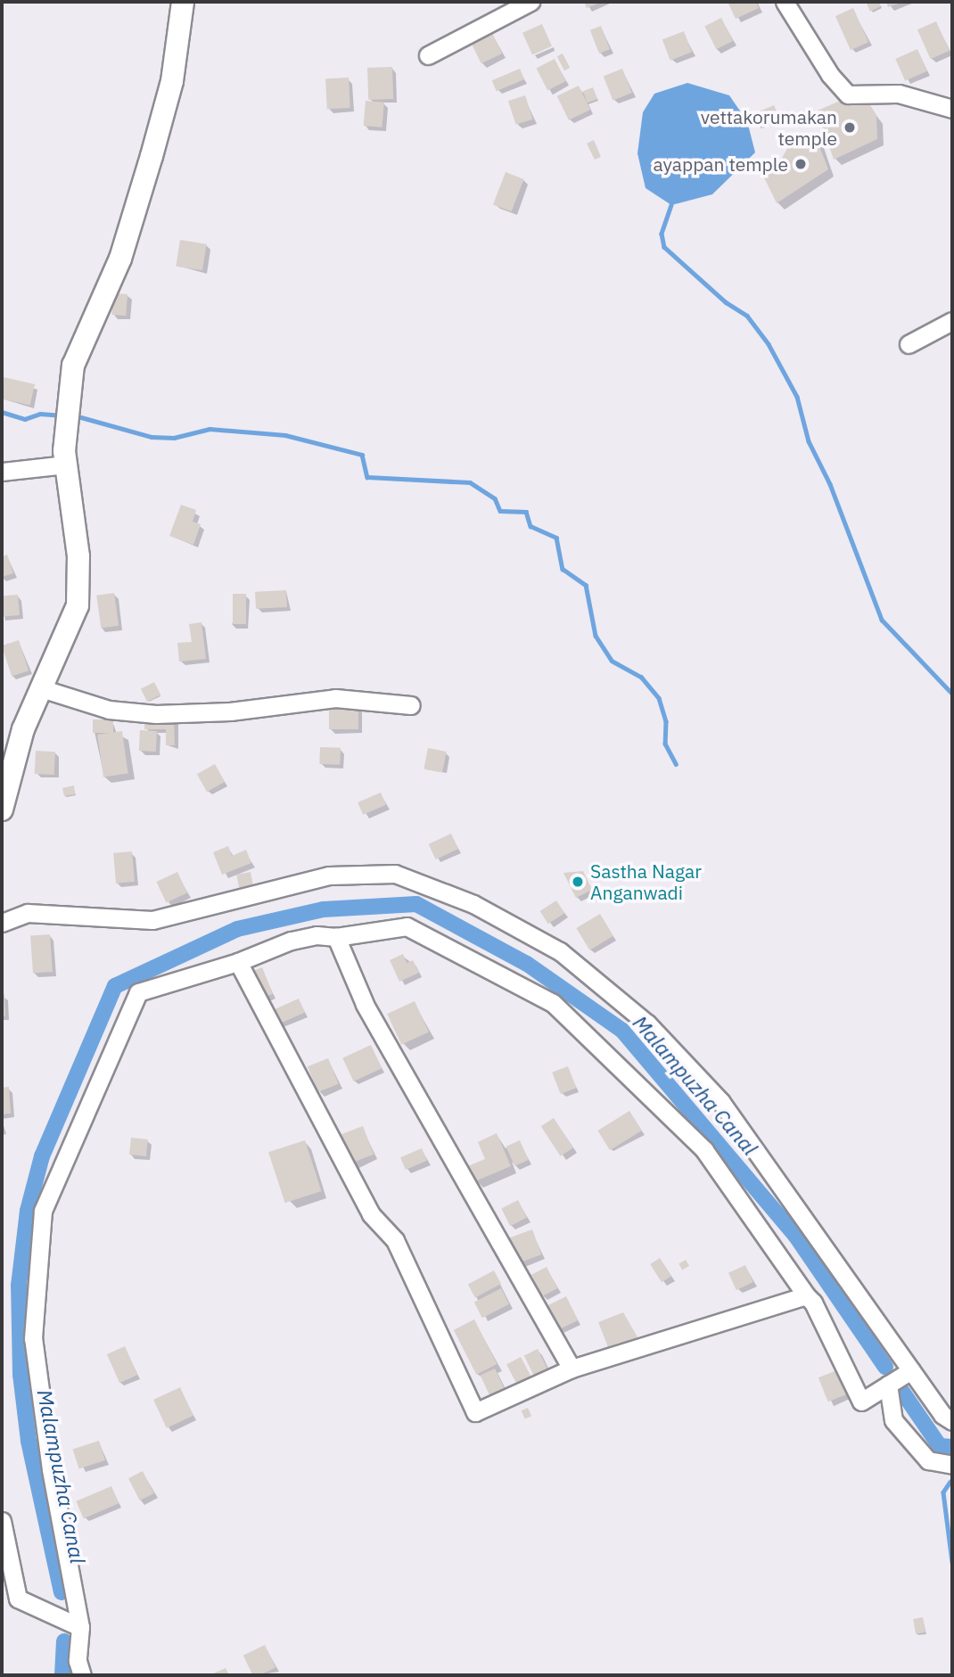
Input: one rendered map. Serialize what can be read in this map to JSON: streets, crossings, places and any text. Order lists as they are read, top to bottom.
{
  "water": ["Malampuzha Canal"],
  "places": ["vettakorumakan temple", "ayappan temple", "Sastha Nagar Anganwadi"]
}
